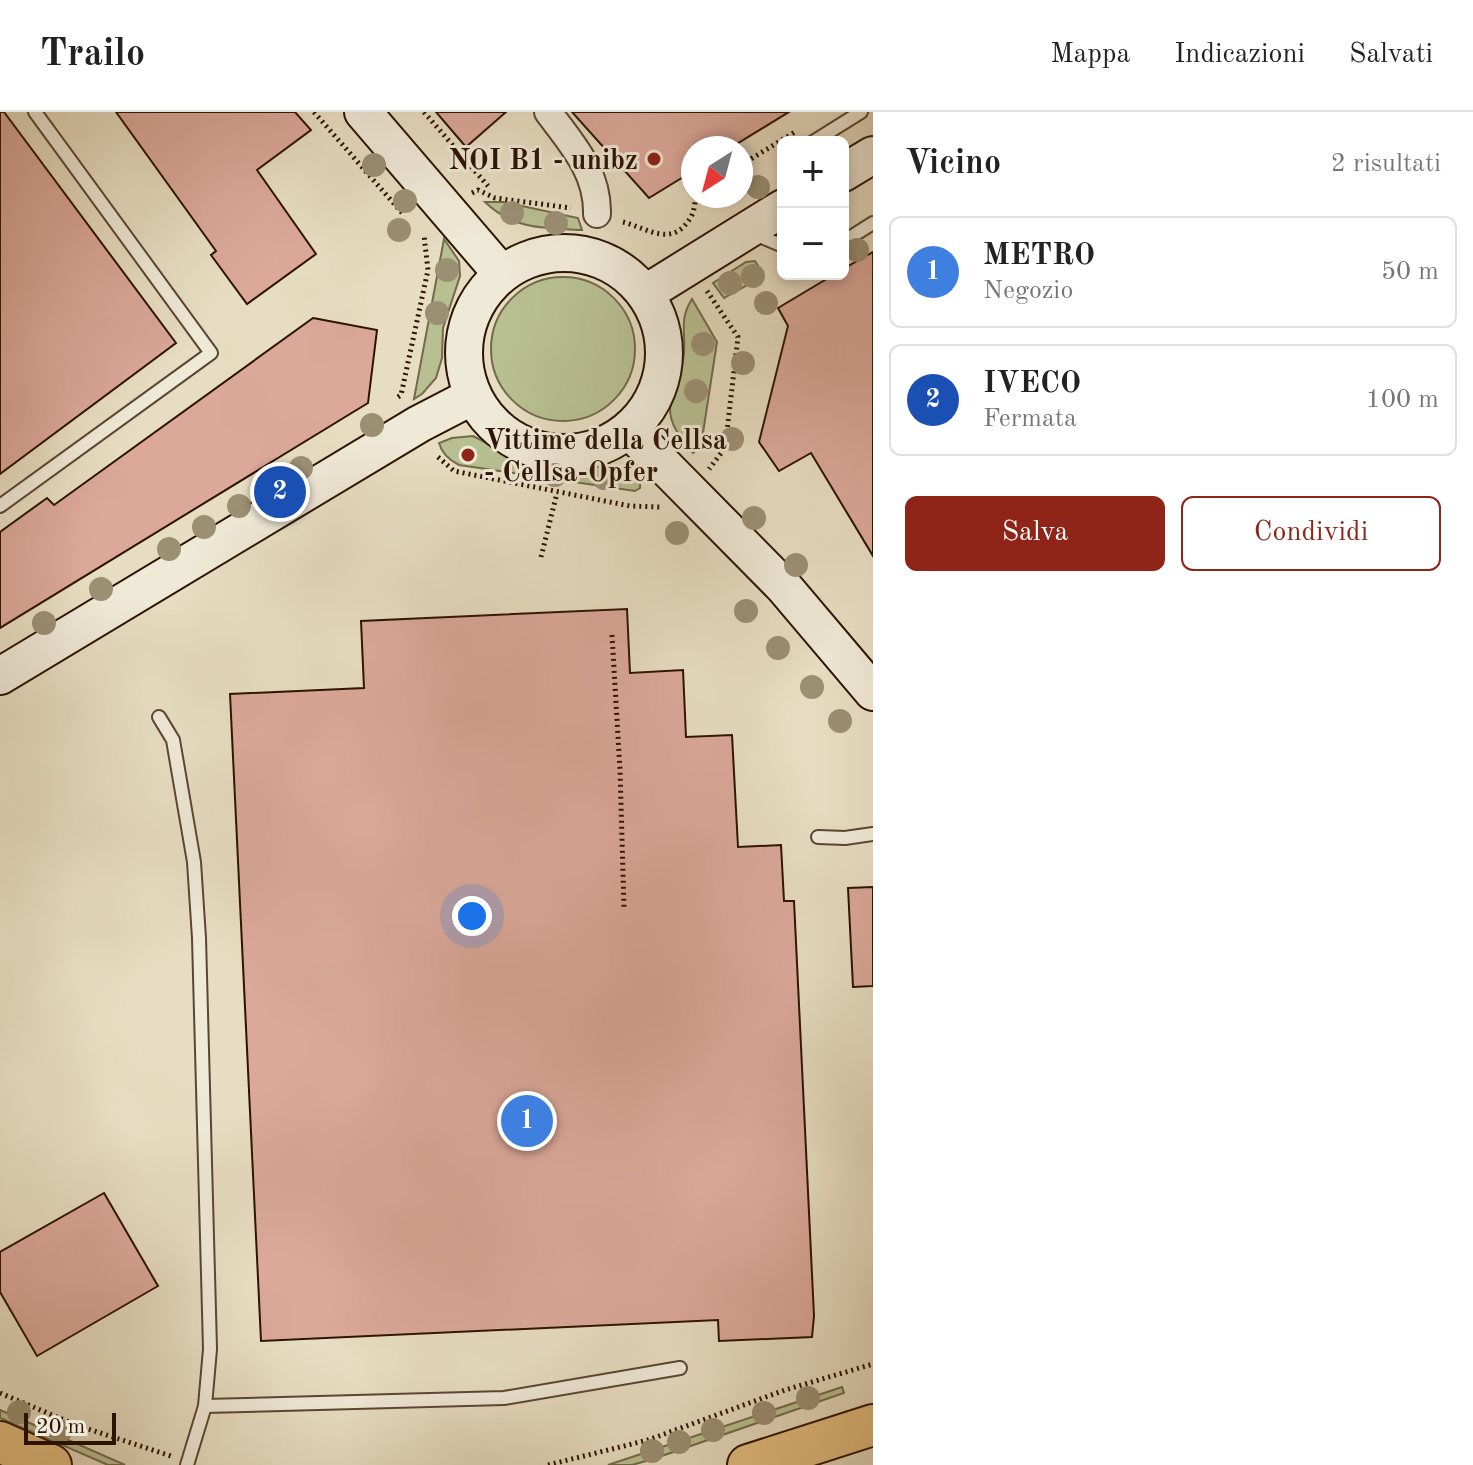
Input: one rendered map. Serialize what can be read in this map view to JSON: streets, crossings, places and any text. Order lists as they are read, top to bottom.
{
  "places": ["NOI B1 - unibz", "Vittime della Cellsa - Cellsa-Opfer"],
  "scale_bar": "20 m",
  "north": "bottom left",
  "page": {
    "header": "Trailo",
    "nav": ["Mappa", "Indicazioni", "Salvati"],
    "heading": ["Vicino", "2 risultati"],
    "map_buttons": ["+", "−"],
    "list": [
      {
        "mark": "1",
        "name": "METRO",
        "note": "Negozio",
        "value": "50 m"
      },
      {
        "mark": "2",
        "name": "IVECO",
        "note": "Fermata",
        "value": "100 m"
      }
    ],
    "pins": ["2", "1"],
    "buttons": ["Salva", "Condividi"],
    "scale": "20 m"
  }
}
